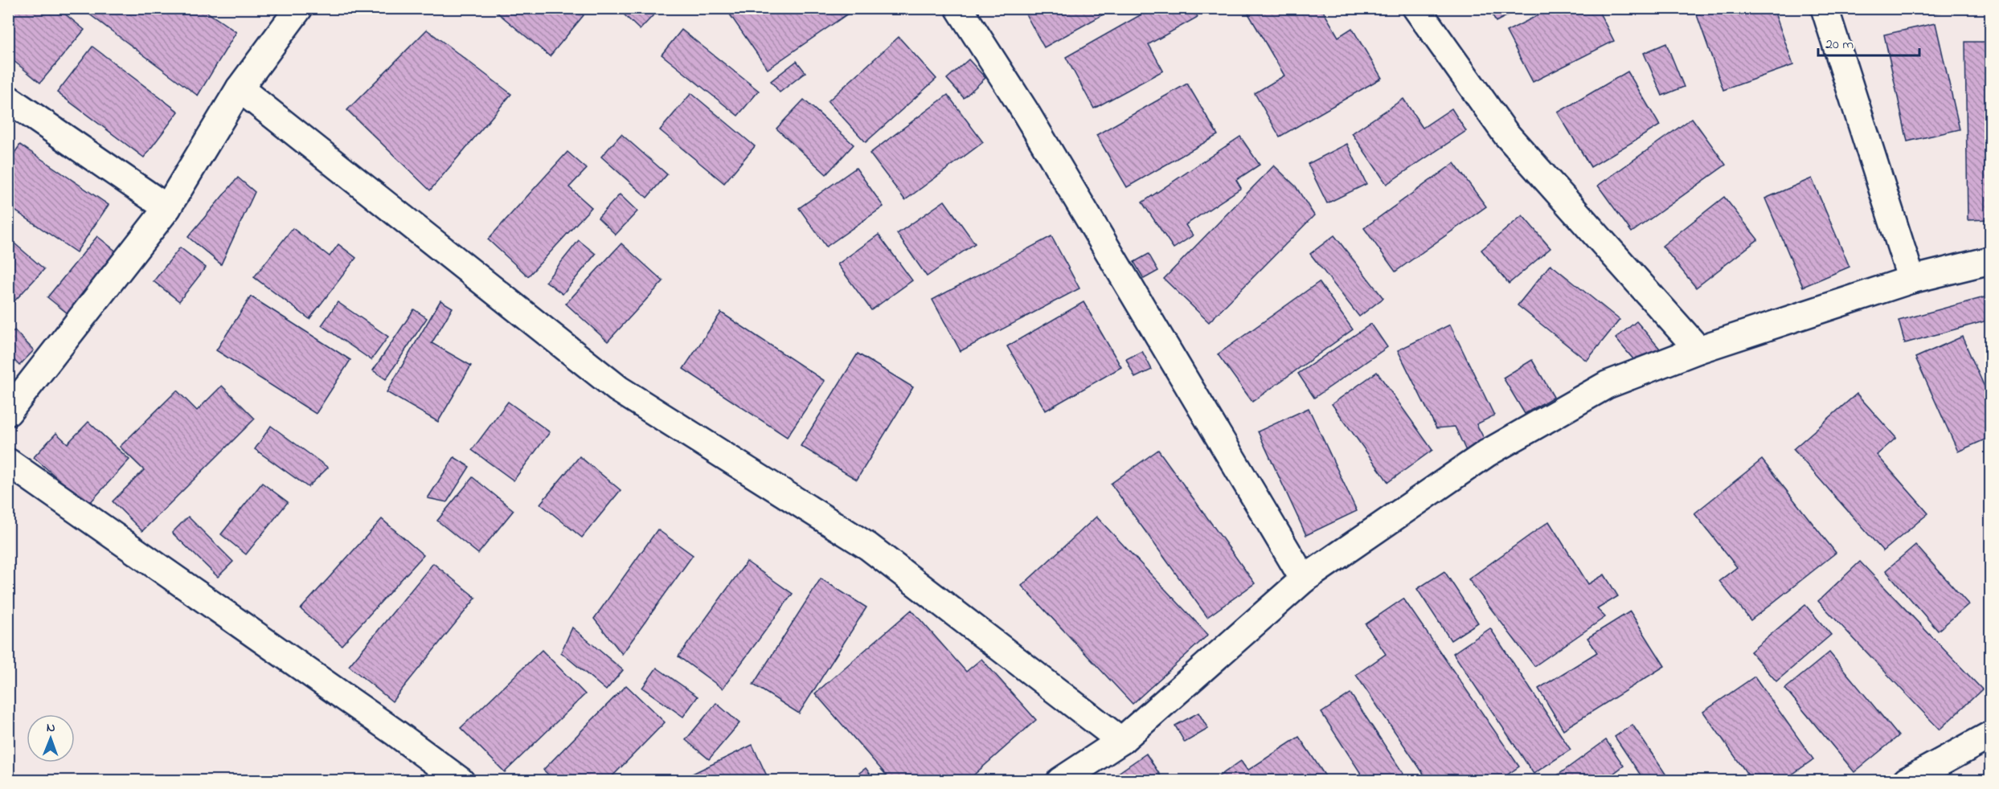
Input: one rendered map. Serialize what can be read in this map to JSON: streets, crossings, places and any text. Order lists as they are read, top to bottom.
{
  "scale_bar": "20 m",
  "north": "top"
}
